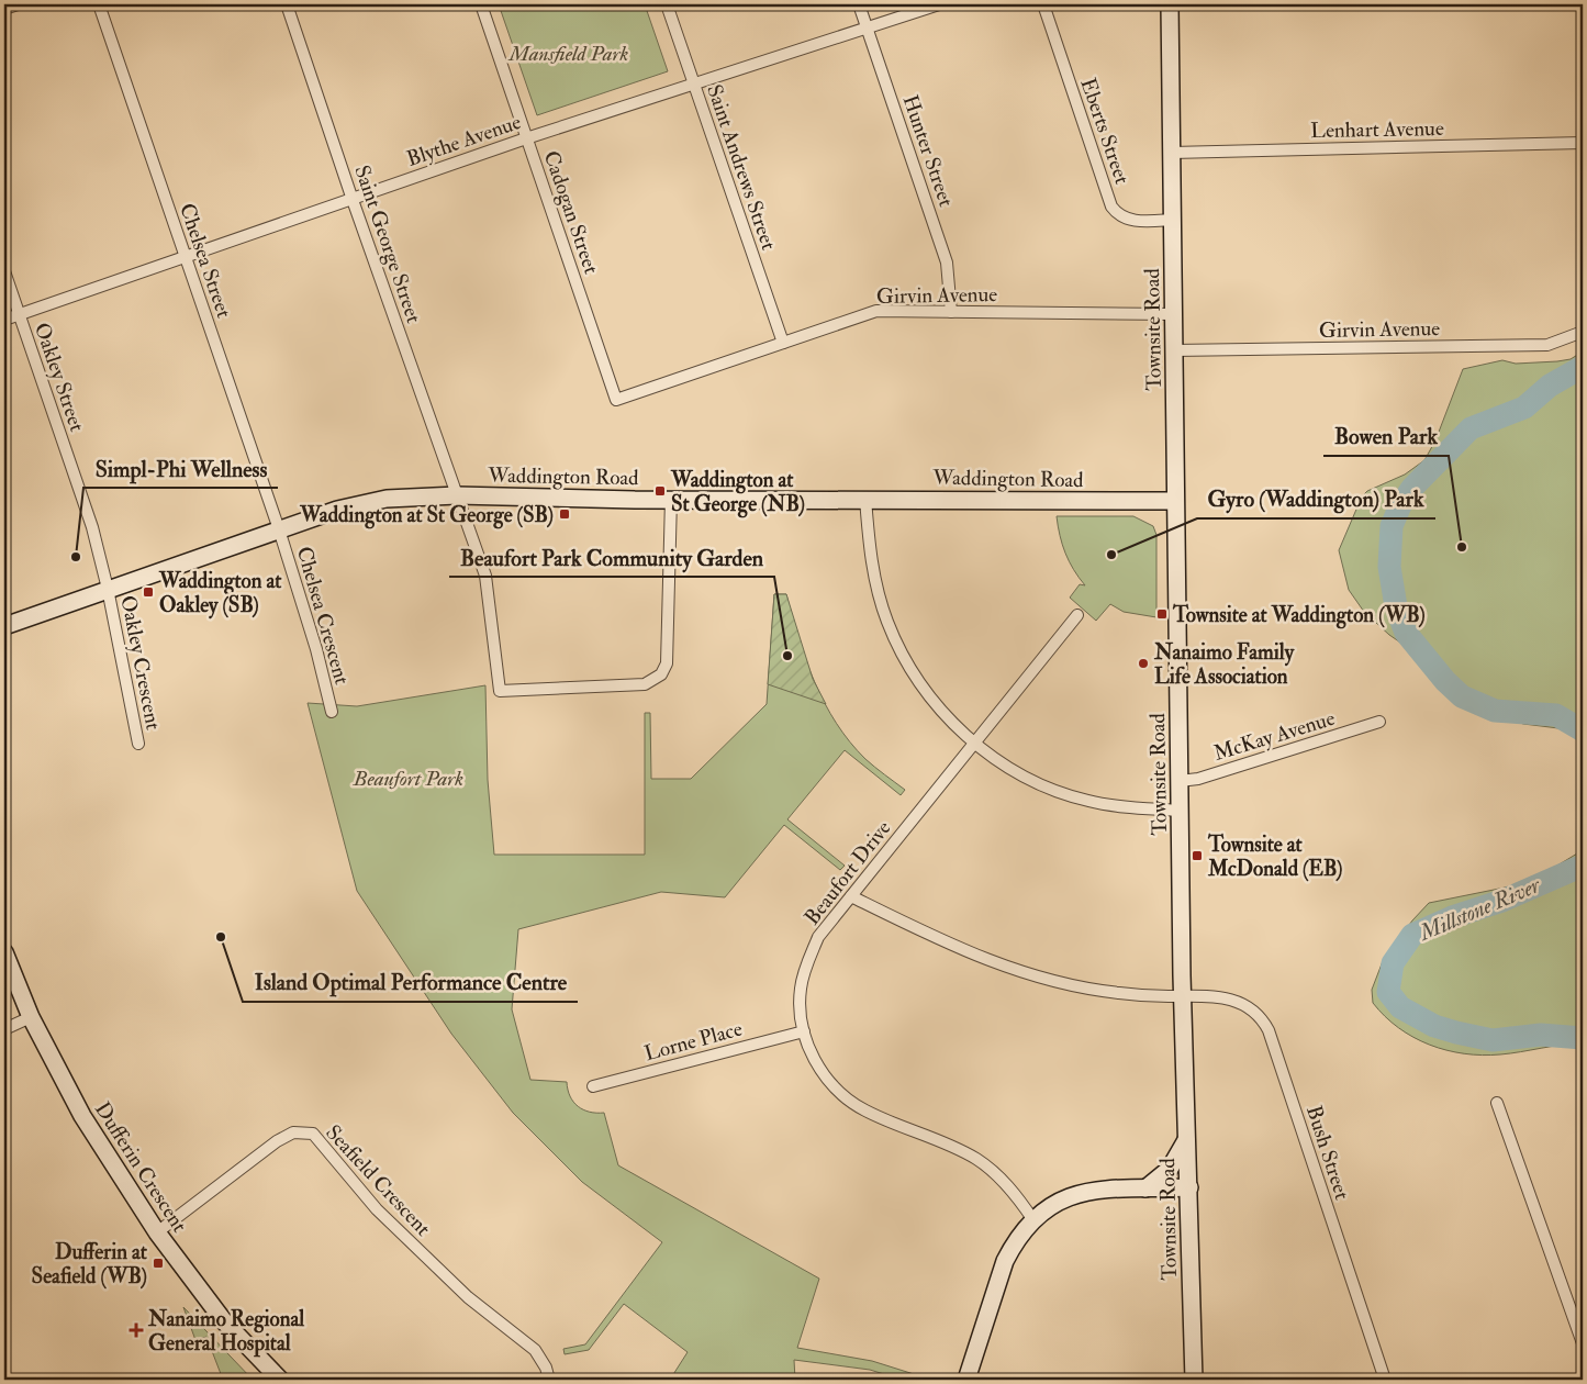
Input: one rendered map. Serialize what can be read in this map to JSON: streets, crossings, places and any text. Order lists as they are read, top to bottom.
{
  "streets": {
    "street": [
      "Lenhart Avenue",
      "Eberts Street",
      "Blythe Avenue",
      "Hunter Street",
      "Saint Andrews Street",
      "Cadogan Street",
      "Saint George Street",
      "Chelsea Street",
      "Girvin Avenue",
      "Townsite Road",
      "Oakley Street",
      "Waddington Road",
      "Chelsea Crescent",
      "Oakley Crescent",
      "McKay Avenue",
      "Beaufort Drive",
      "Lorne Place",
      "Bush Street",
      "Dufferin Crescent",
      "Seafield Crescent"
    ]
  },
  "crossings": [
    ["Lenhart Avenue", "Townsite Road"],
    ["Eberts Street", "Townsite Road"],
    ["Blythe Avenue", "Hunter Street"],
    ["Blythe Avenue", "Saint Andrews Street"],
    ["Blythe Avenue", "Cadogan Street"],
    ["Blythe Avenue", "Saint George Street"],
    ["Blythe Avenue", "Chelsea Street"],
    ["Blythe Avenue", "Oakley Street"],
    ["Hunter Street", "Girvin Avenue"],
    ["Saint Andrews Street", "Girvin Avenue"],
    ["Cadogan Street", "Girvin Avenue"],
    ["Saint George Street", "Waddington Road"],
    ["Chelsea Street", "Waddington Road"],
    ["Chelsea Street", "Chelsea Crescent"],
    ["Girvin Avenue", "Townsite Road"],
    ["Townsite Road", "Waddington Road"],
    ["Townsite Road", "McKay Avenue"],
    ["Townsite Road", "Bush Street"],
    ["Oakley Street", "Waddington Road"],
    ["Oakley Street", "Oakley Crescent"],
    ["Waddington Road", "Chelsea Crescent"],
    ["Waddington Road", "Oakley Crescent"],
    ["Beaufort Drive", "Lorne Place"],
    ["Beaufort Drive", "Bush Street"],
    ["Dufferin Crescent", "Seafield Crescent"]
  ],
  "water": ["Millstone River"],
  "parks": ["Mansfield Park", "Beaufort Park"],
  "places": {
    "transit": [
      "Waddington at St George (NB)",
      "Waddington at St George (SB)",
      "Waddington at Oakley (SB)",
      "Townsite at Waddington (WB)",
      "Townsite at McDonald (EB)",
      "Dufferin at Seafield (WB)"
    ],
    "other": [
      "Bowen Park",
      "Gyro (Waddington) Park",
      "Simpl-Phi Wellness",
      "Beaufort Park Community Garden",
      "Nanaimo Family Life Association",
      "Island Optimal Performance Centre"
    ],
    "health": ["Nanaimo Regional General Hospital"]
  }
}
